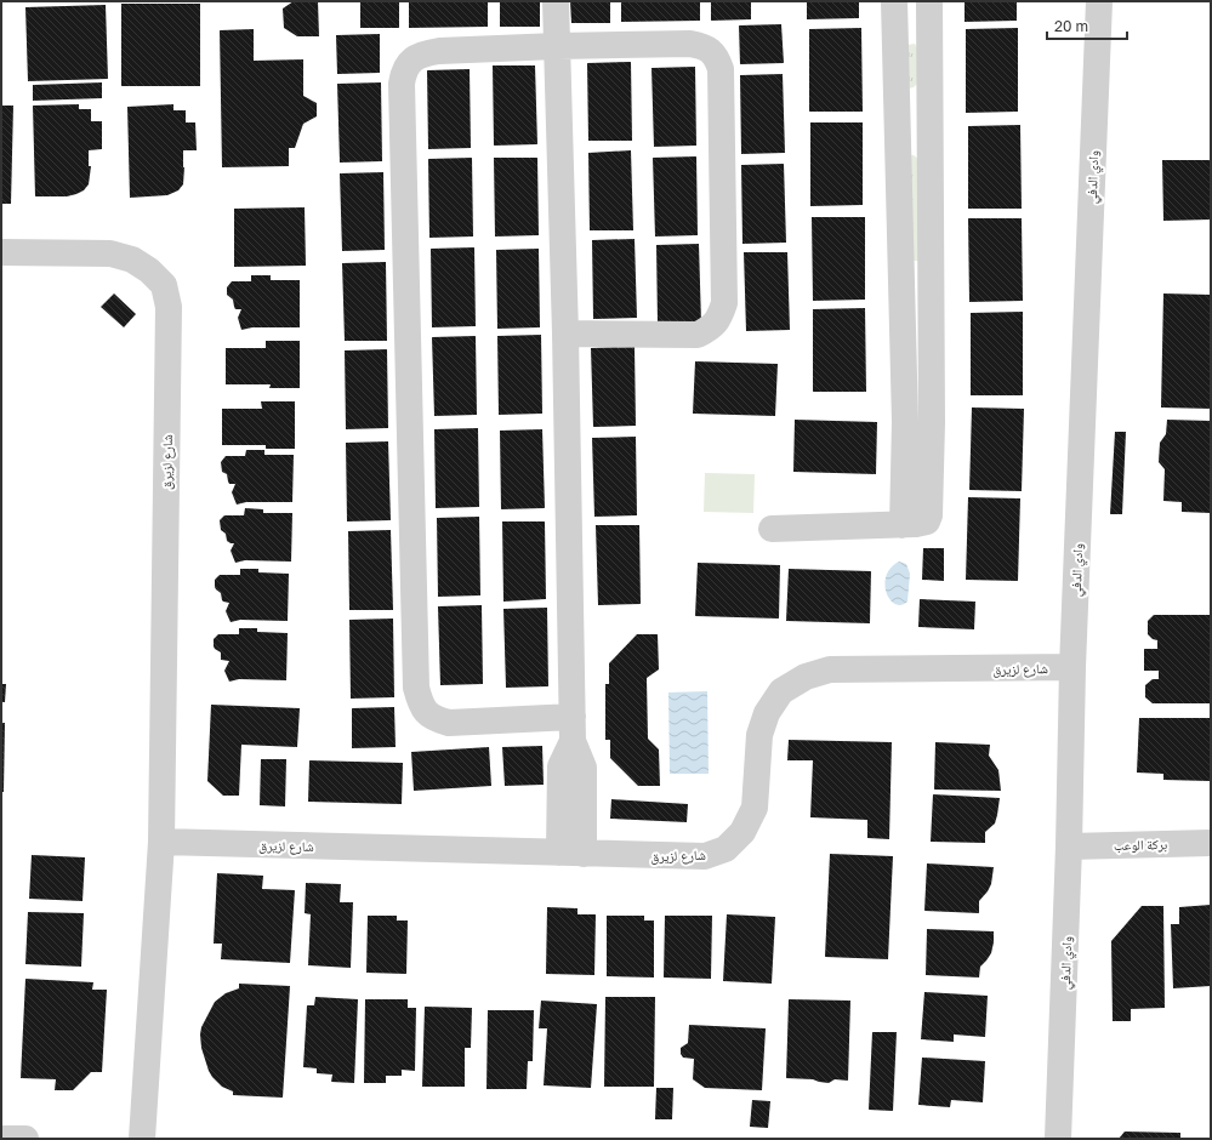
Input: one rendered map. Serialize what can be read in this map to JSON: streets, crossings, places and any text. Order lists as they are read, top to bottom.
{
  "streets": {
    "street": ["وادي الدفي", "شارع لزيرق", "بركة الوعب"]
  },
  "crossings": [
    ["وادي الدفي", "شارع لزيرق"],
    ["وادي الدفي", "بركة الوعب"]
  ],
  "scale_bar": "20 m"
}
